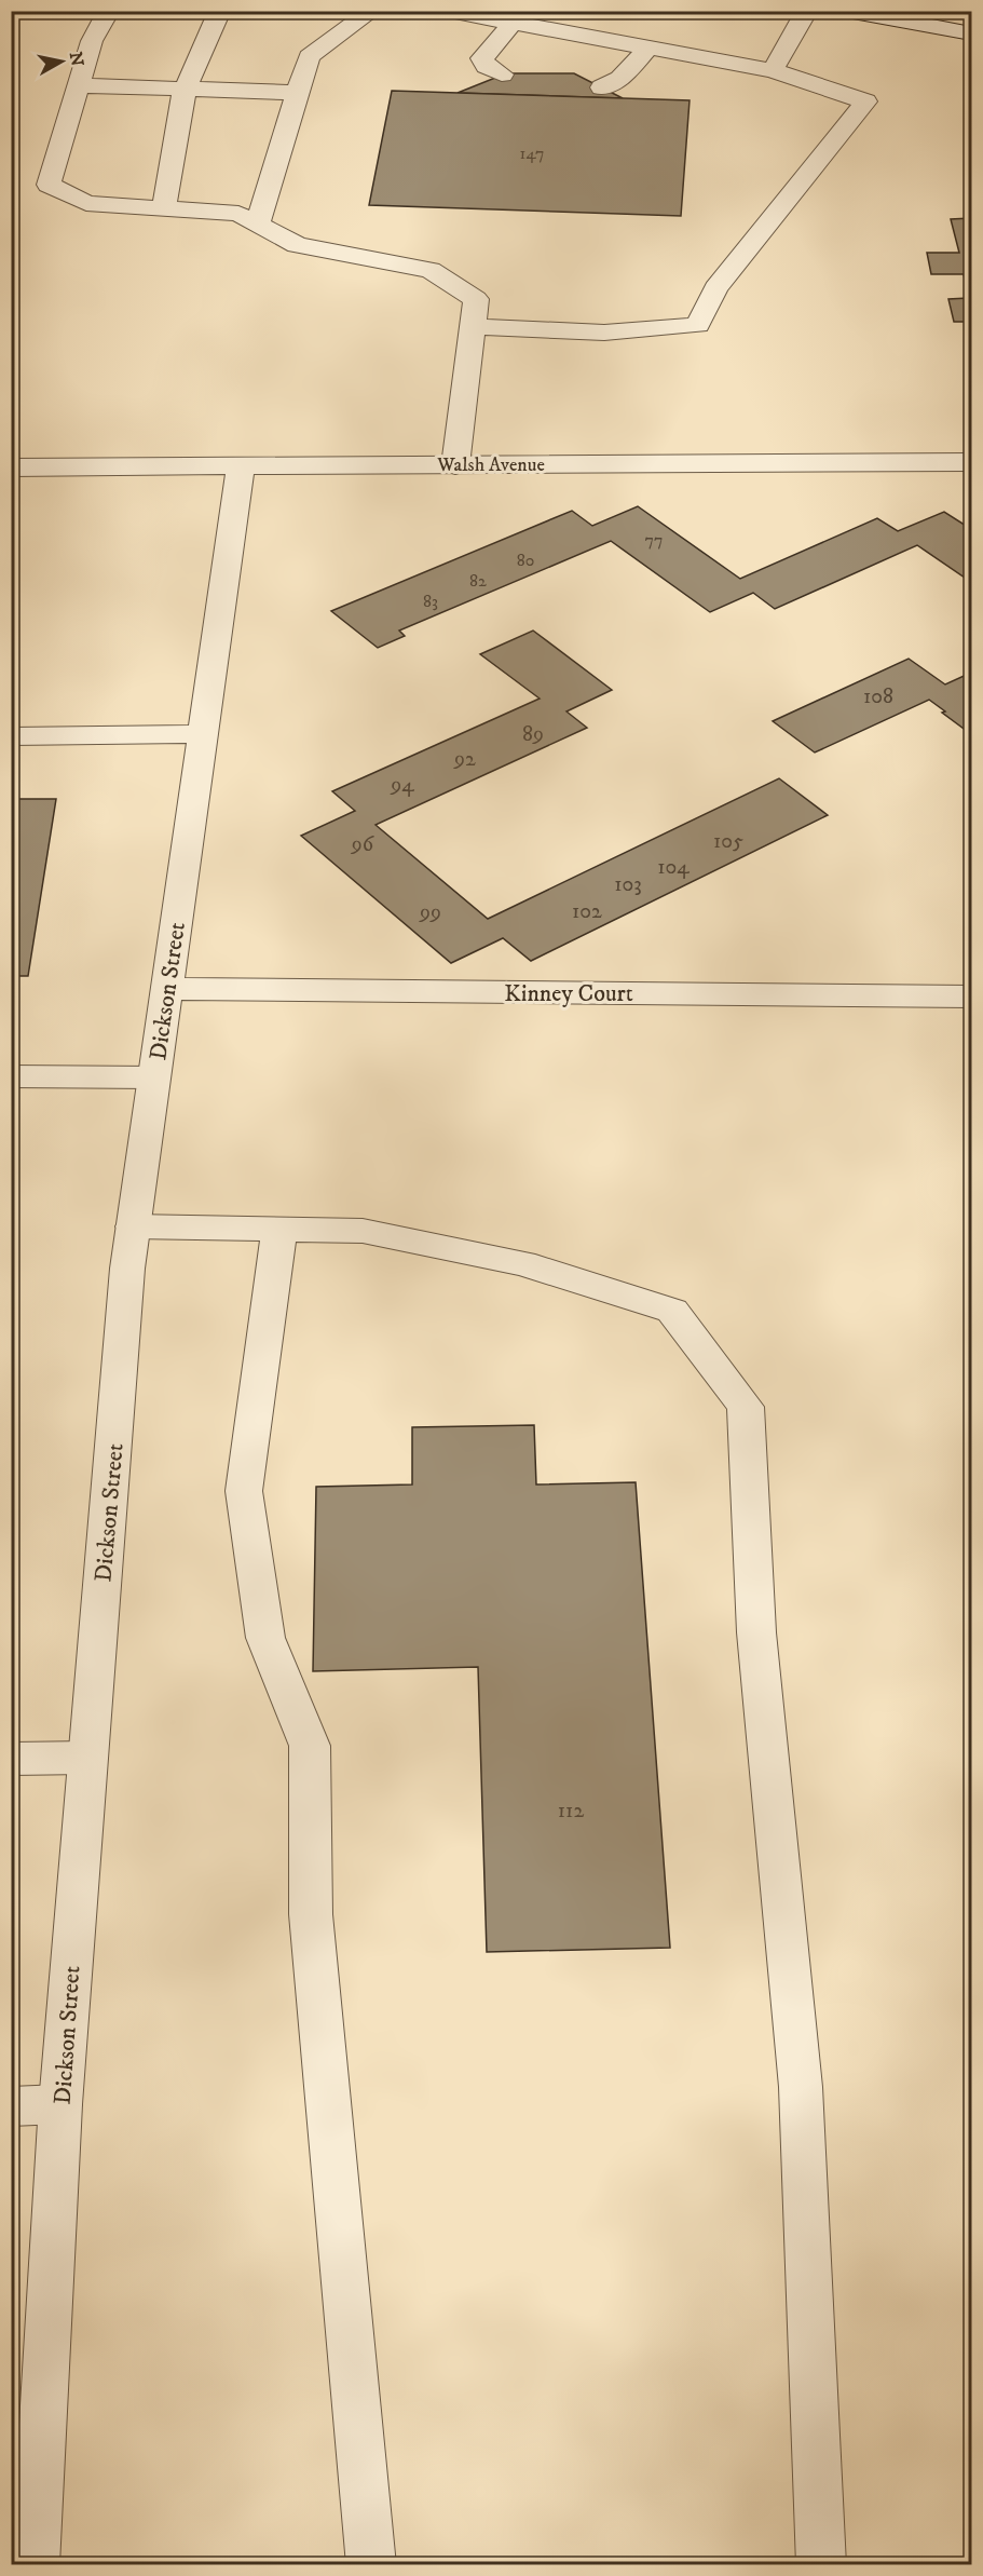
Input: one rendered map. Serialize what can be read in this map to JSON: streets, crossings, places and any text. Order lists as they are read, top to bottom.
{
  "streets": {
    "street": ["Walsh Avenue", "Dickson Street", "Kinney Court"]
  },
  "crossings": [
    ["Walsh Avenue", "Dickson Street"],
    ["Dickson Street", "Kinney Court"]
  ],
  "house_numbers": [
    "147",
    "77",
    "80",
    "82",
    "83",
    "108",
    "89",
    "92",
    "94",
    "105",
    "96",
    "104",
    "103",
    "102",
    "99",
    "112"
  ],
  "north": "right"
}
